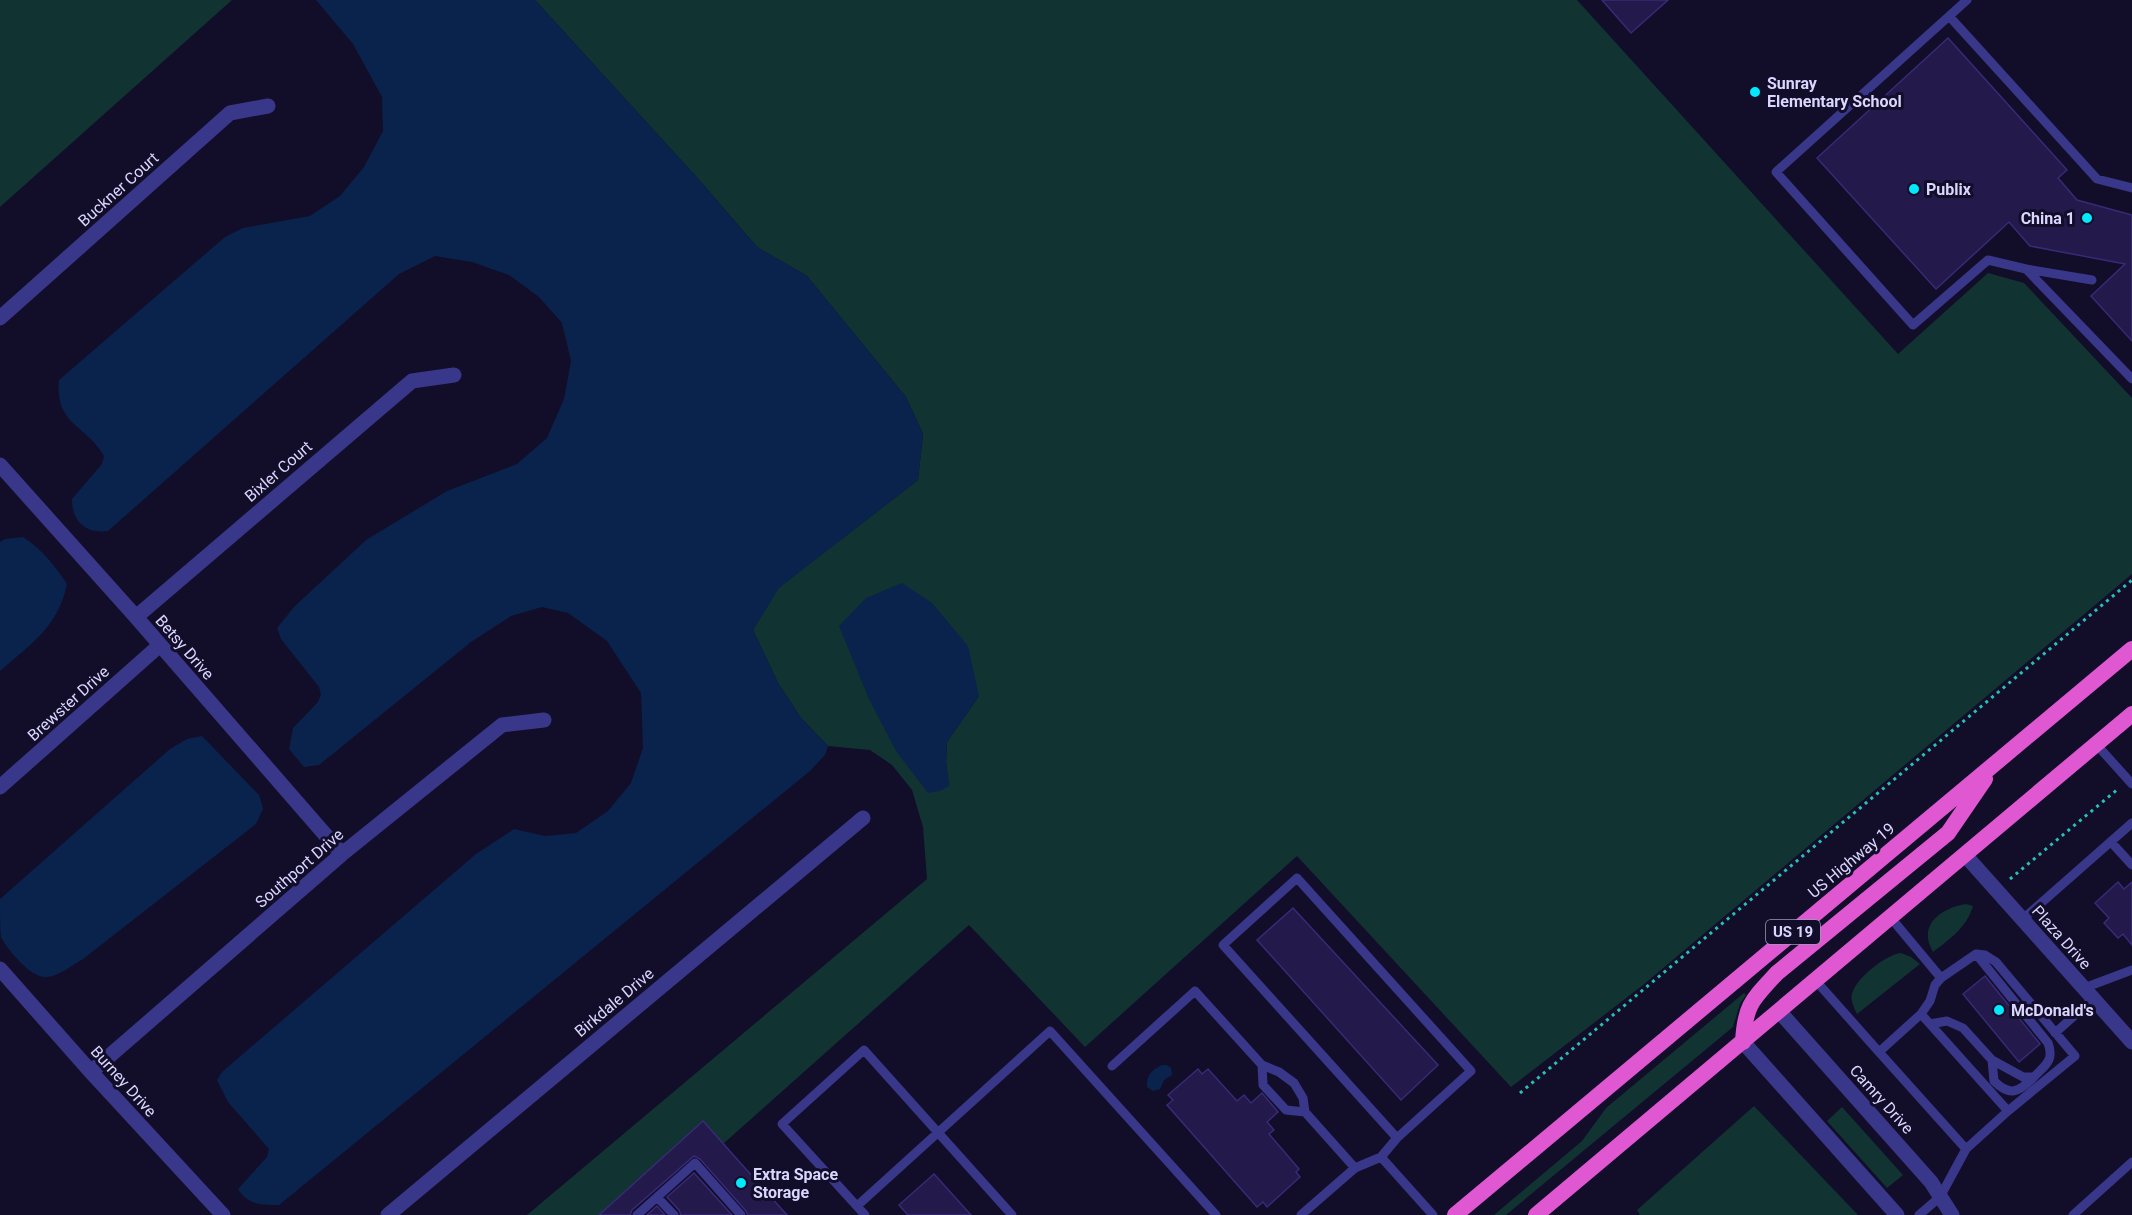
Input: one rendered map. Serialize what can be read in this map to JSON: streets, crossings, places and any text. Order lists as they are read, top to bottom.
{
  "streets": {
    "highway": ["US Highway 19", "US 19"],
    "street": [
      "Buckner Court",
      "Bixler Court",
      "Betsy Drive",
      "Brewster Drive",
      "Southport Drive",
      "Plaza Drive",
      "Birkdale Drive",
      "Burney Drive",
      "Camry Drive"
    ]
  },
  "crossings": [
    ["Bixler Court", "Betsy Drive"],
    ["Betsy Drive", "Brewster Drive"],
    ["Betsy Drive", "Southport Drive"],
    ["Southport Drive", "Burney Drive"]
  ],
  "places": [
    "Sunray Elementary School",
    "Publix",
    "China 1",
    "McDonald's",
    "Extra Space Storage"
  ]
}
